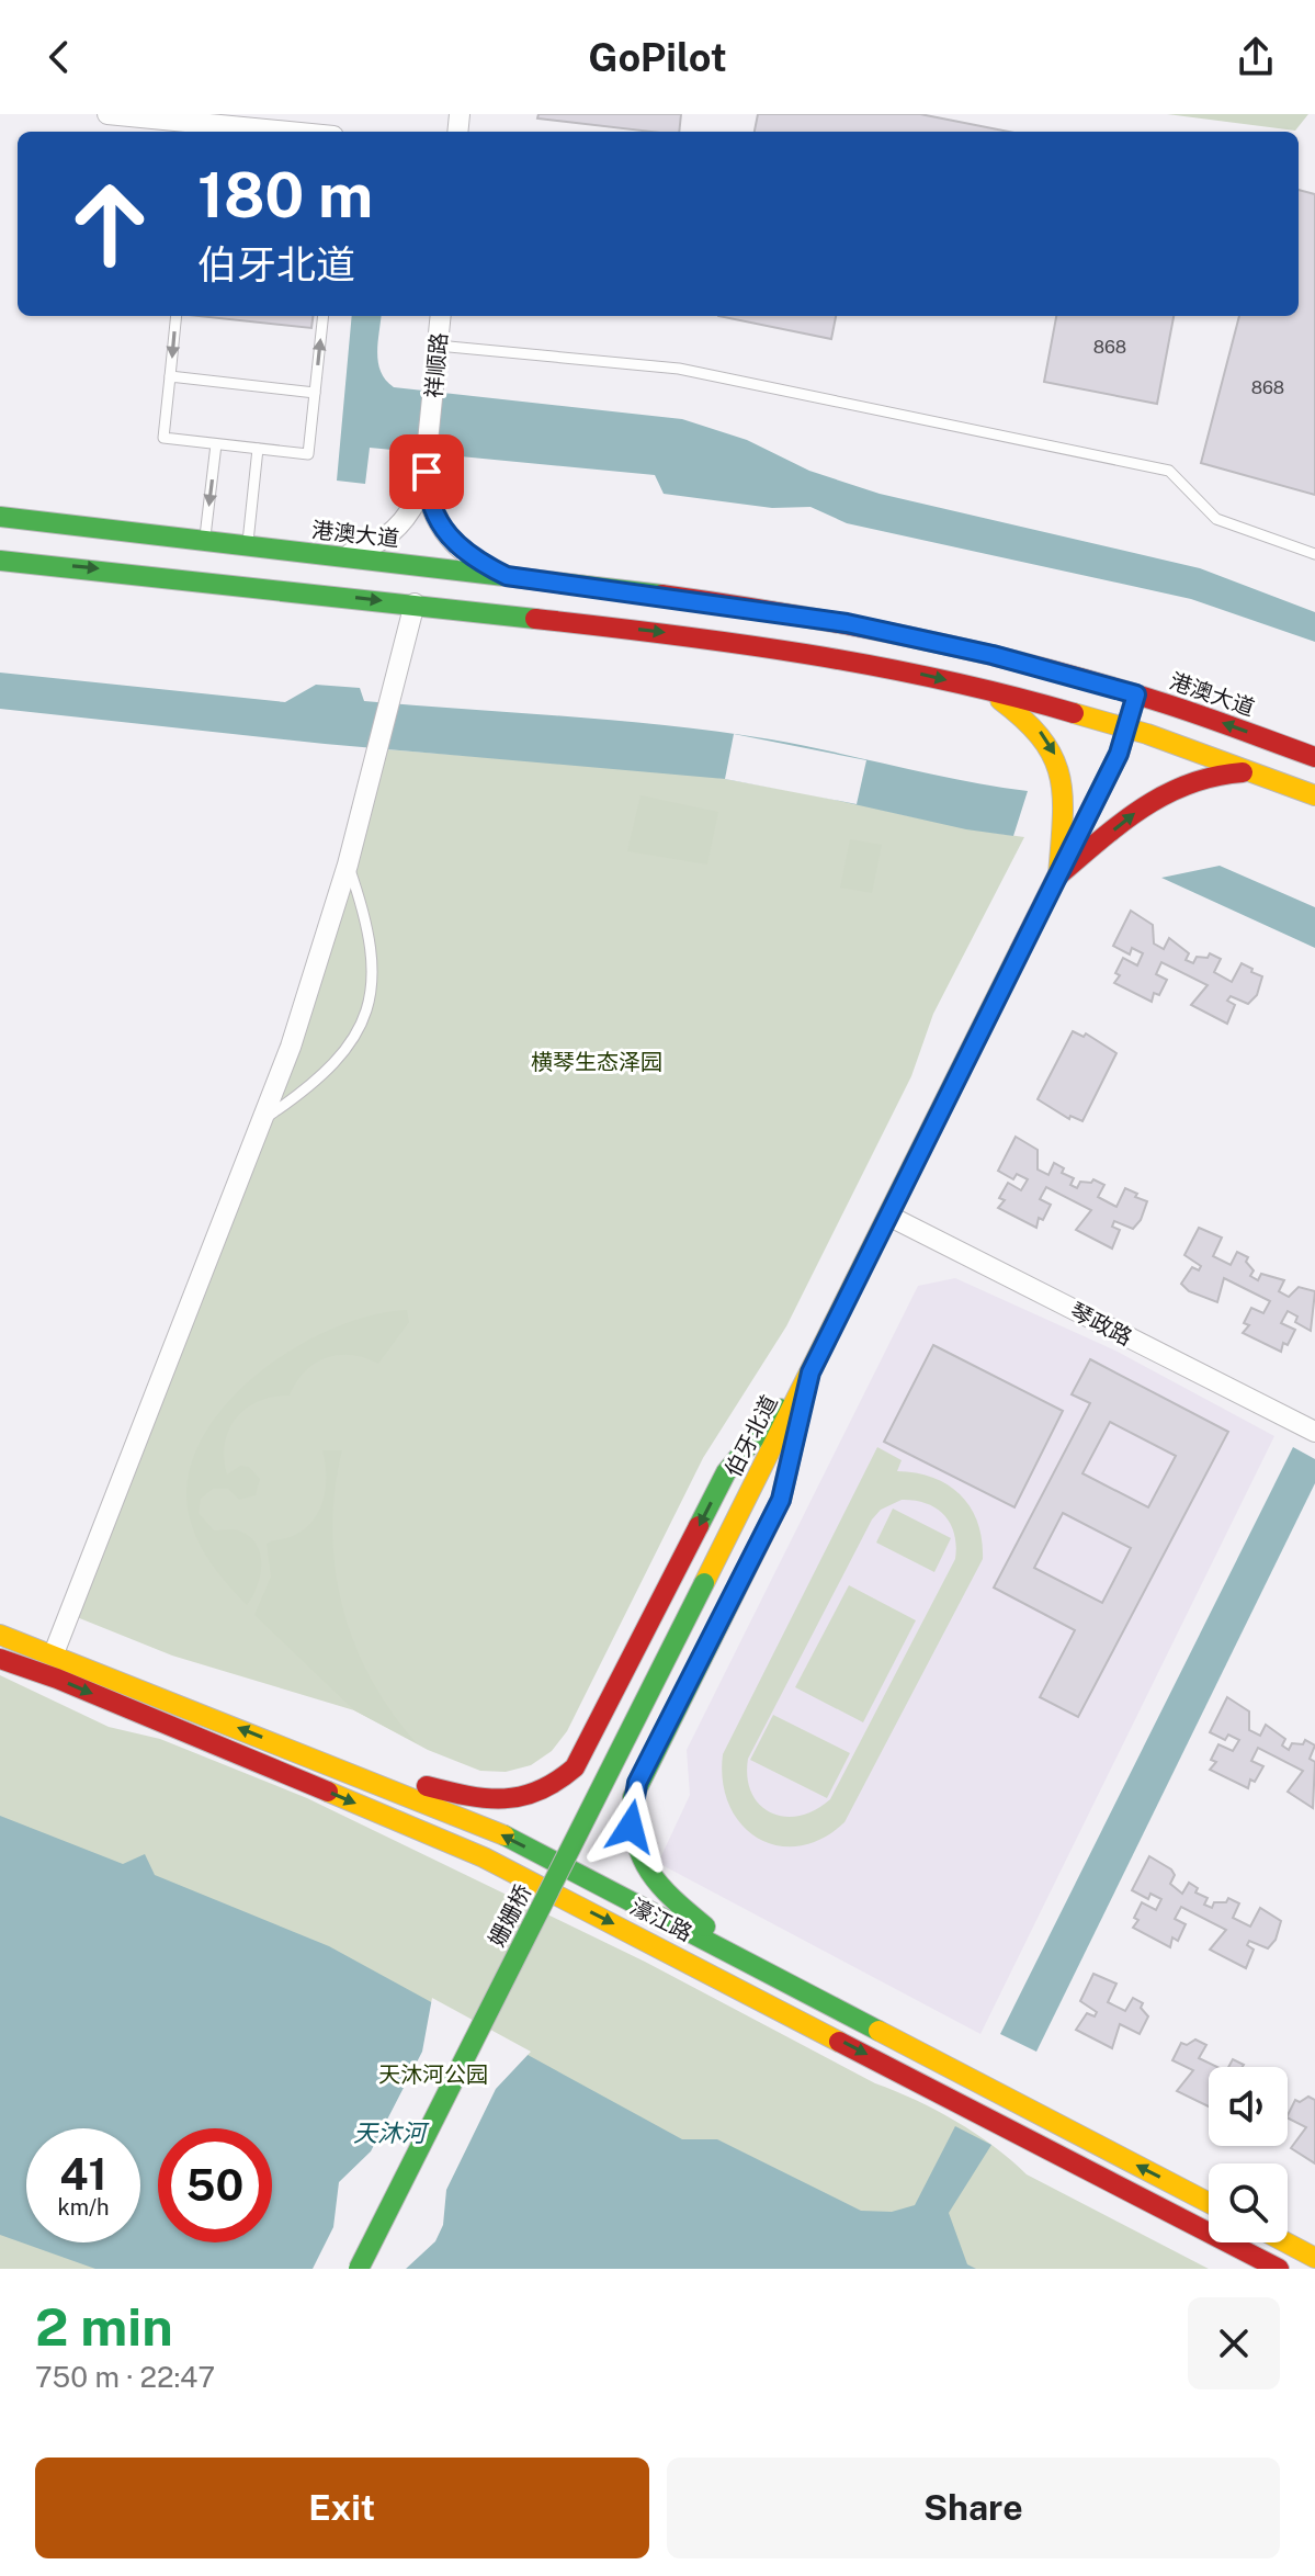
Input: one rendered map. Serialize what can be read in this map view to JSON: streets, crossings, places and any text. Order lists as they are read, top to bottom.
{
  "streets": {
    "main road": [
      "港澳大道",
      "伯牙北道",
      "姗姗桥",
      "濠江路"
    ],
    "street": ["祥顺路", "琴政路"]
  },
  "crossings": [
    ["祥顺路", "港澳大道"],
    ["港澳大道", "伯牙北道"],
    ["琴政路", "伯牙北道"],
    ["伯牙北道", "姗姗桥"]
  ],
  "water": ["天沐河"],
  "parks": ["横琴生态泽园", "天沐河公园"],
  "house_numbers": ["868", "868"],
  "page": {
    "header": "GoPilot",
    "turn": ["180 m", "伯牙北道"],
    "speed": "41 km/h",
    "limit": "50",
    "heading": ["2 min", "750 m · 22:47"],
    "buttons": ["Exit", "Share"]
  }
}
